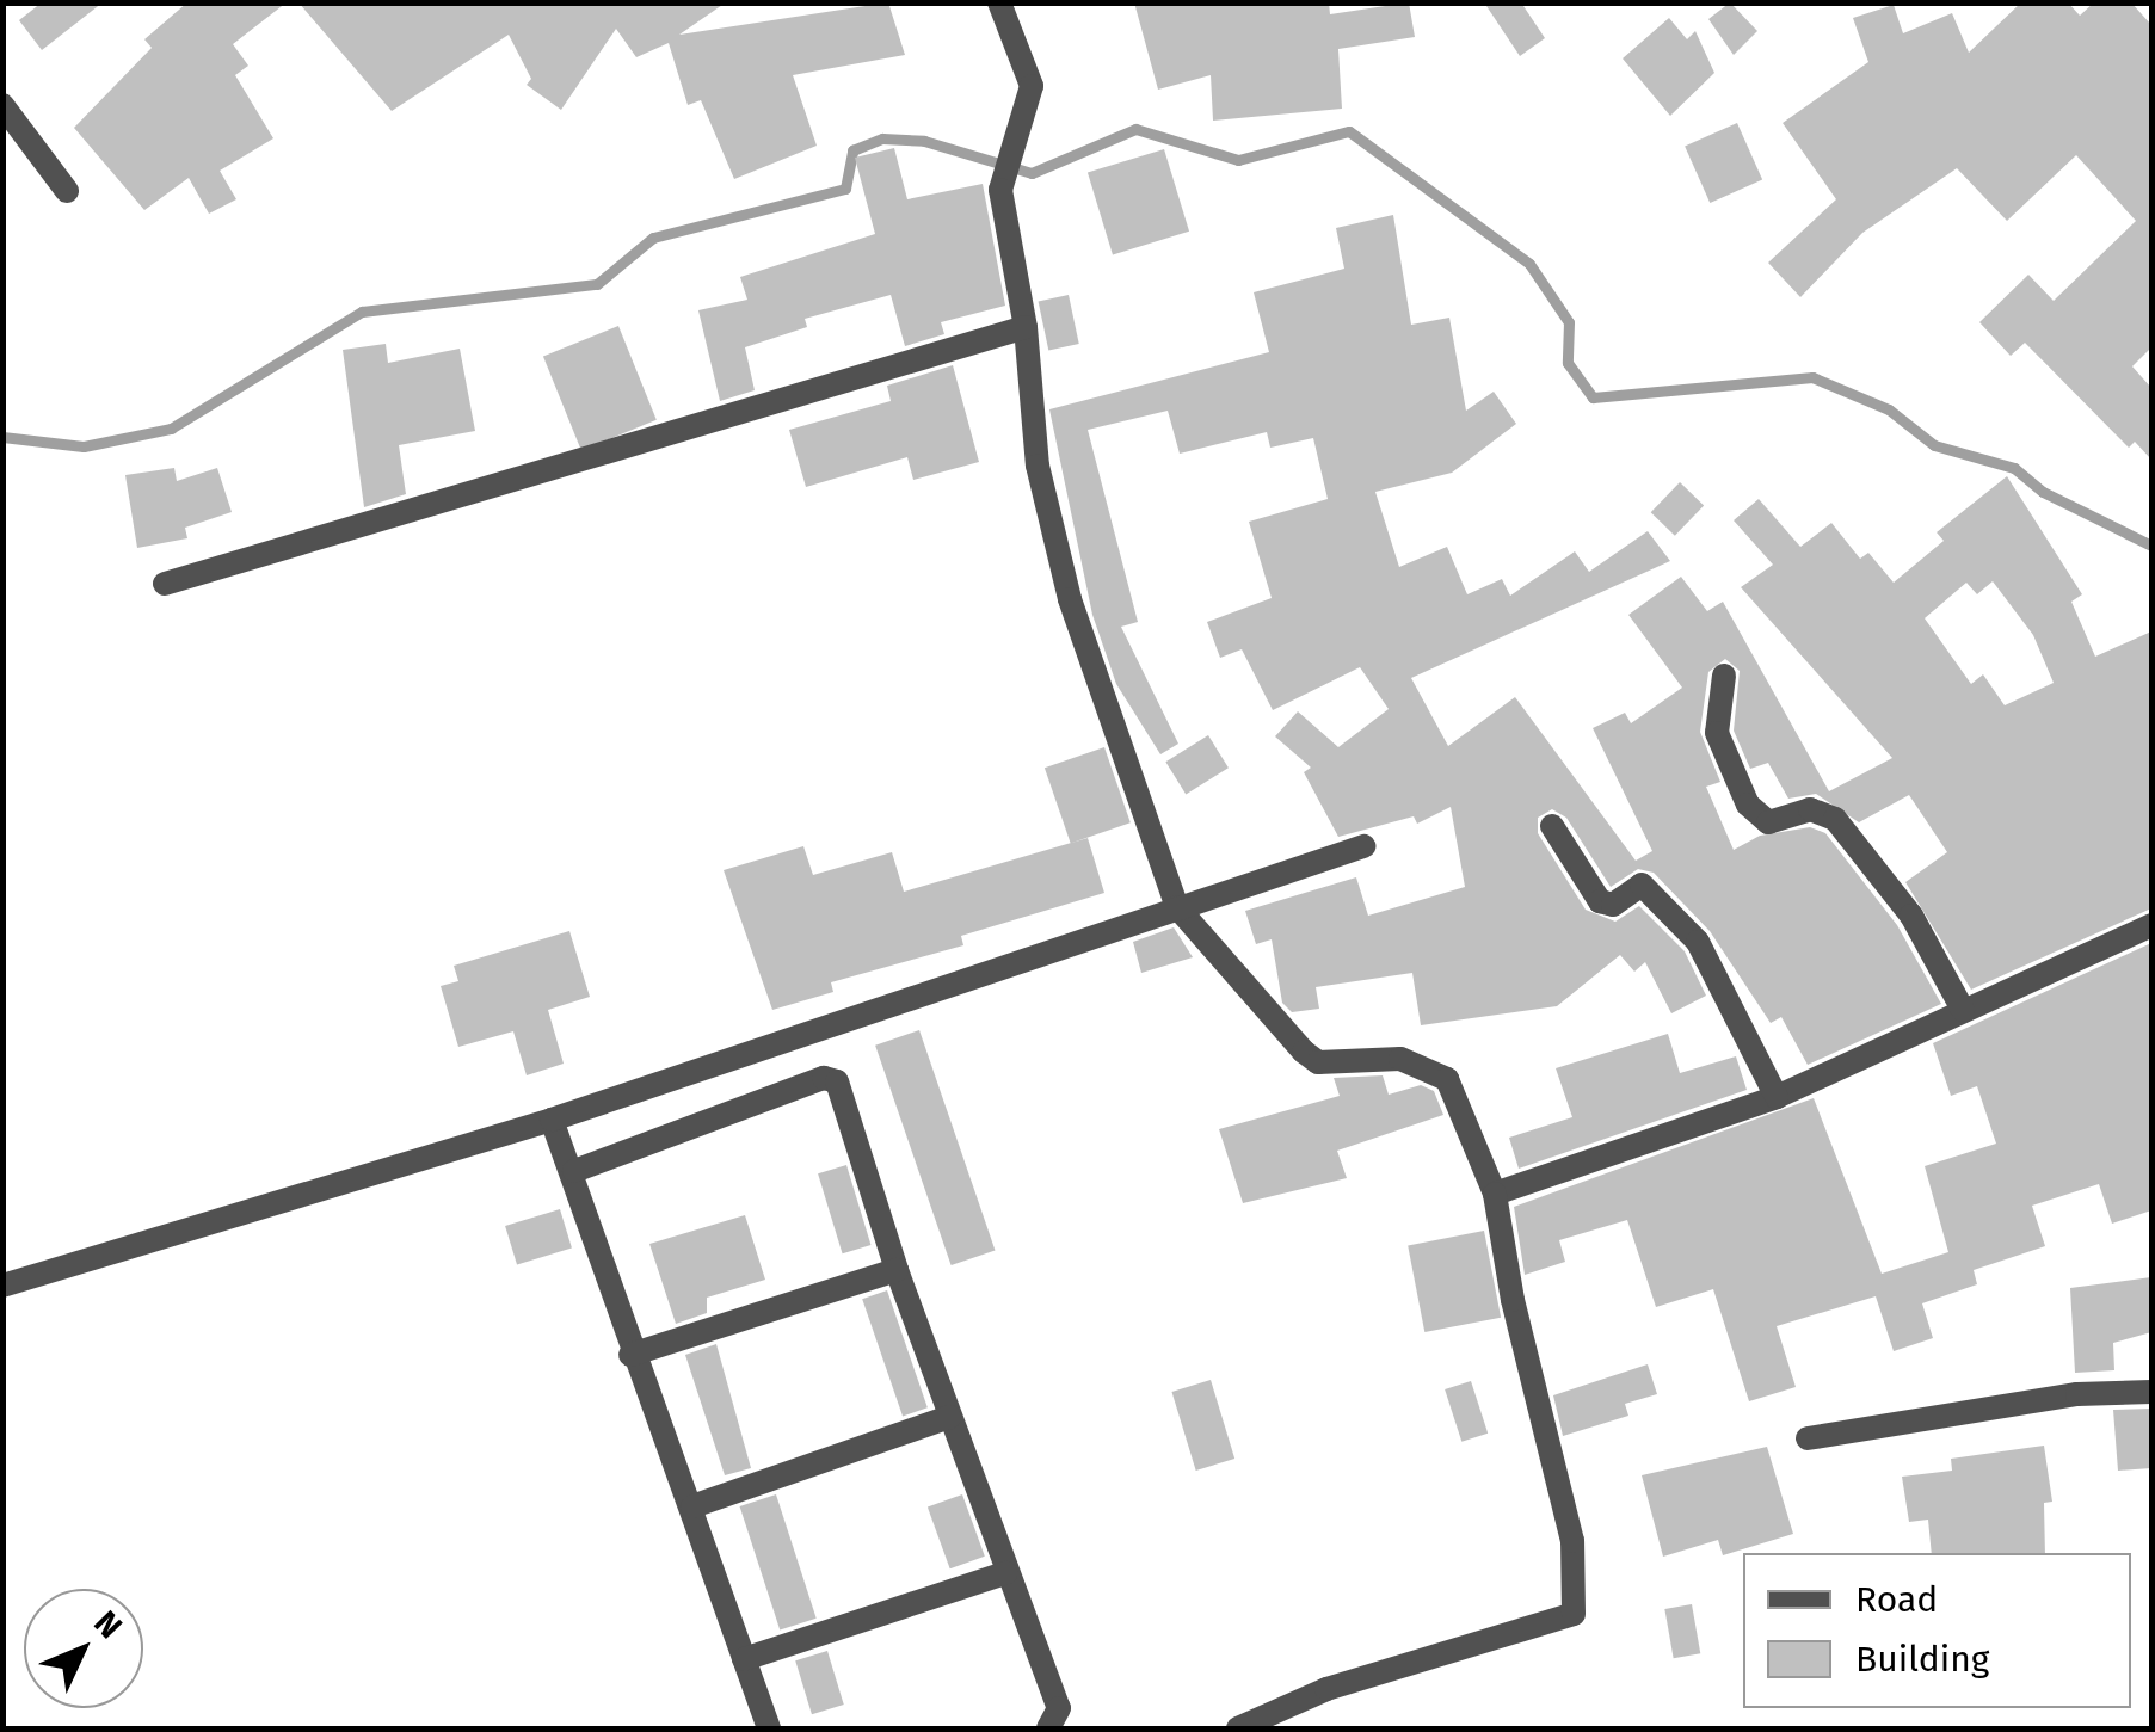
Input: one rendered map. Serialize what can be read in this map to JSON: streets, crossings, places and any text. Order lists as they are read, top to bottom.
{
  "legend": ["Road", "Building"],
  "north": "top right"
}
